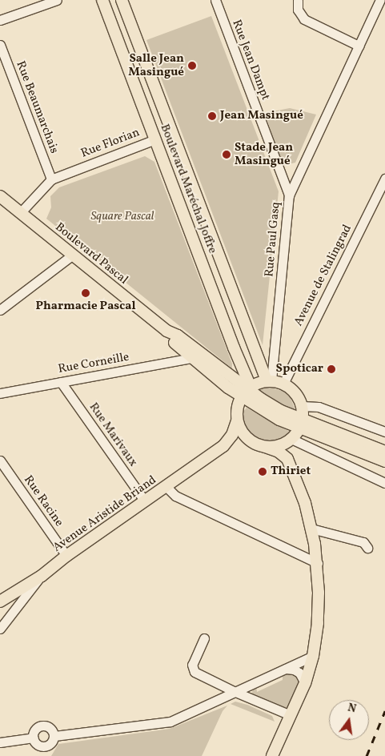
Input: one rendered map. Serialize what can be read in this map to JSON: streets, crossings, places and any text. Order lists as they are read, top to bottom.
{
  "streets": {
    "main road": ["Boulevard Maréchal Joffre", "Boulevard Pascal", "Avenue Aristide Briand"],
    "street": [
      "Rue Jean Dampt",
      "Rue Beaumarchais",
      "Rue Florian",
      "Rue Paul Gasq",
      "Avenue de Stalingrad",
      "Rue Corneille",
      "Rue Marivaux",
      "Rue Racine"
    ]
  },
  "crossings": [
    ["Rue Jean Dampt", "Rue Paul Gasq"],
    ["Rue Beaumarchais", "Rue Florian"],
    ["Rue Florian", "Boulevard Maréchal Joffre"],
    ["Boulevard Maréchal Joffre", "Rue Paul Gasq"],
    ["Boulevard Maréchal Joffre", "Boulevard Pascal"],
    ["Boulevard Maréchal Joffre", "Avenue Aristide Briand"],
    ["Boulevard Pascal", "Rue Corneille"],
    ["Boulevard Pascal", "Avenue Aristide Briand"],
    ["Rue Corneille", "Rue Marivaux"],
    ["Rue Marivaux", "Avenue Aristide Briand"],
    ["Rue Racine", "Avenue Aristide Briand"]
  ],
  "parks": ["Square Pascal"],
  "places": [
    "Salle Jean Masingué",
    "Jean Masingué",
    "Stade Jean Masingué",
    "Pharmacie Pascal",
    "Spoticar",
    "Thiriet"
  ],
  "north": "top"
}
